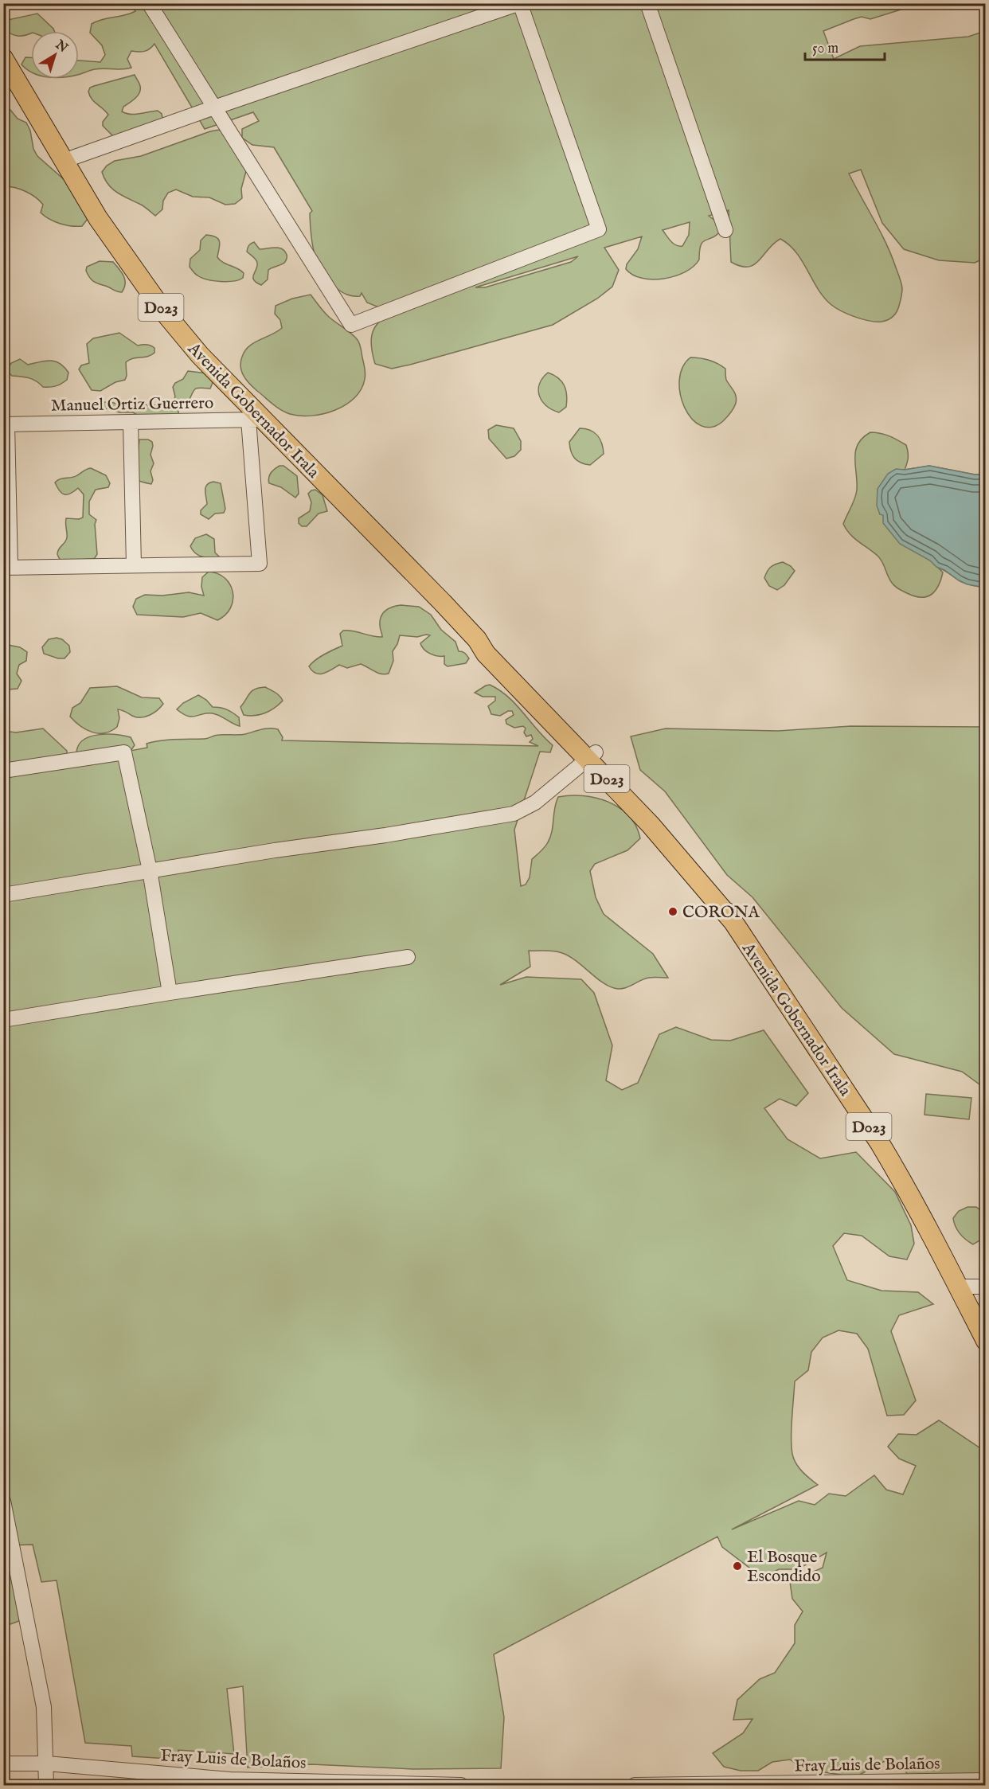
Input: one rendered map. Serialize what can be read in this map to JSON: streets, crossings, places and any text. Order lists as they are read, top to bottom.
{
  "streets": {
    "main road": ["D023", "Avenida Gobernador Irala"],
    "street": ["Manuel Ortiz Guerrero", "Fray Luis de Bolaños"]
  },
  "crossings": [
    ["Manuel Ortiz Guerrero", "Avenida Gobernador Irala"]
  ],
  "places": ["CORONA", "El Bosque Escondido"],
  "scale_bar": "50 m",
  "north": "top right"
}
